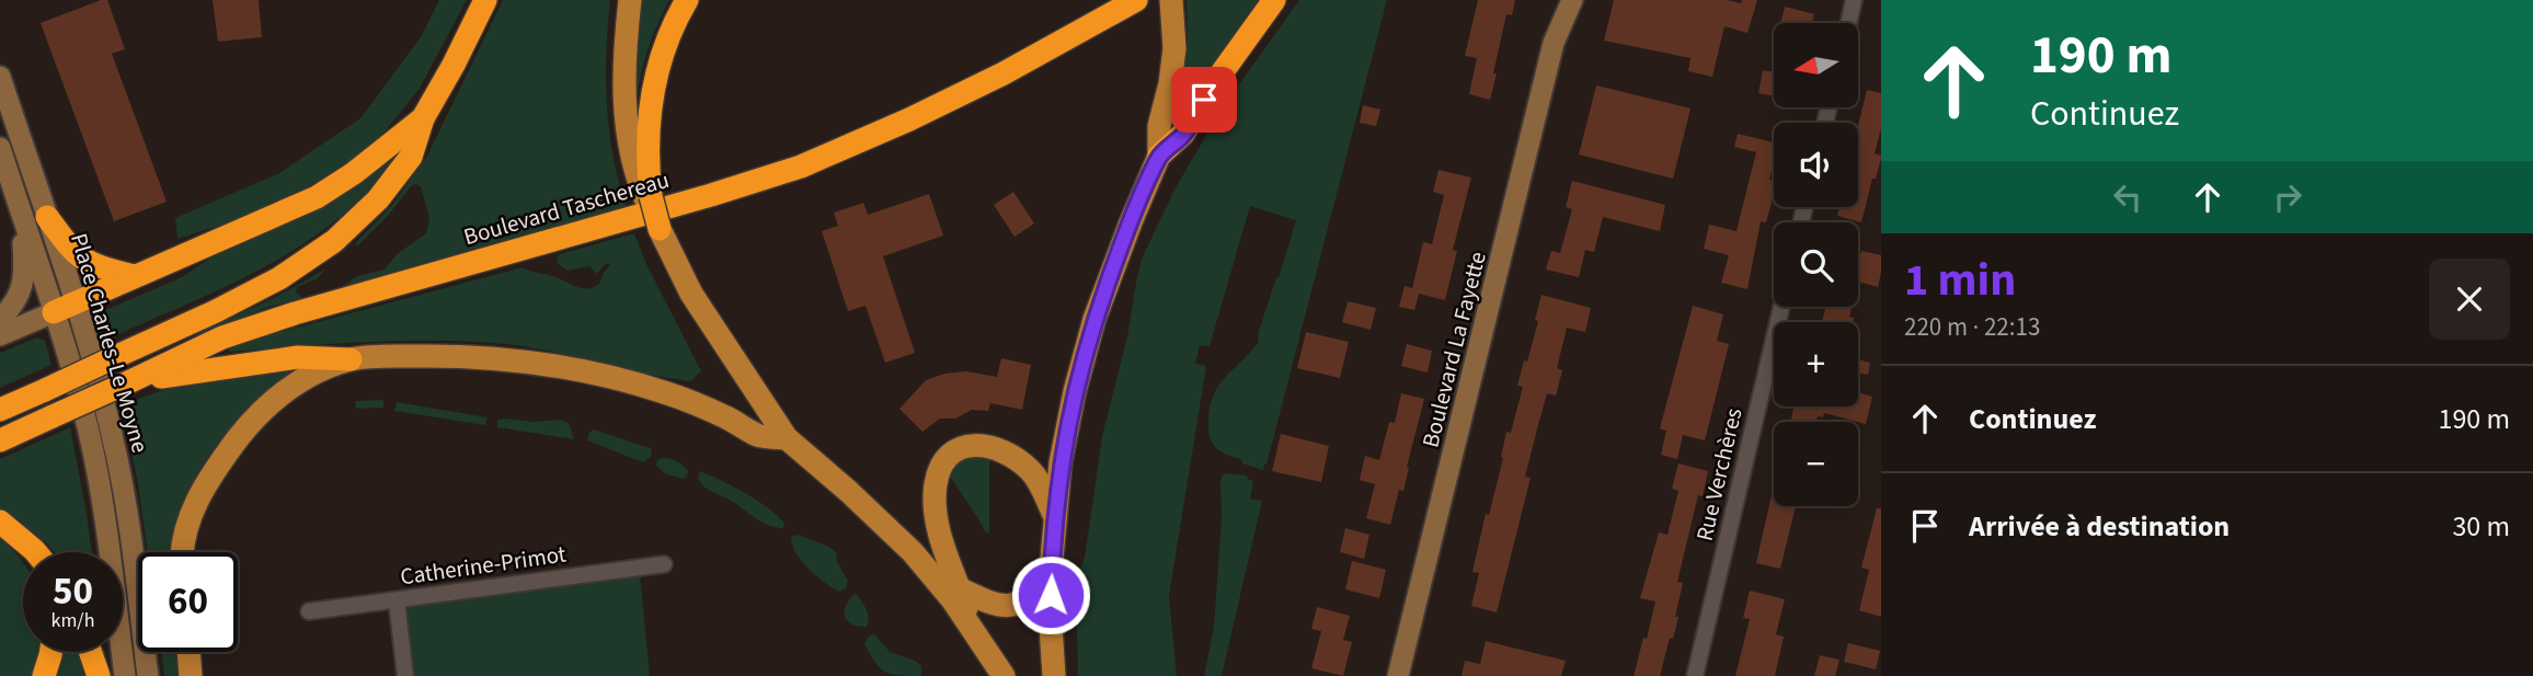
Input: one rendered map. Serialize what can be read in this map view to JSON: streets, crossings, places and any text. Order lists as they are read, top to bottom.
{
  "streets": {
    "highway": ["Boulevard Taschereau"],
    "street": [
      "Place Charles-Le Moyne",
      "Boulevard La Fayette",
      "Rue Verchères",
      "Catherine-Primot"
    ]
  },
  "north": "left",
  "page": {
    "turn": ["190 m", "Continuez"],
    "map_buttons": ["+", "−"],
    "heading": ["1 min", "220 m · 22:13"],
    "list": [
      {
        "name": "Continuez",
        "value": "190 m"
      },
      {
        "name": "Arrivée à destination",
        "value": "30 m"
      }
    ],
    "speed": "50 km/h",
    "limit": "60"
  }
}
